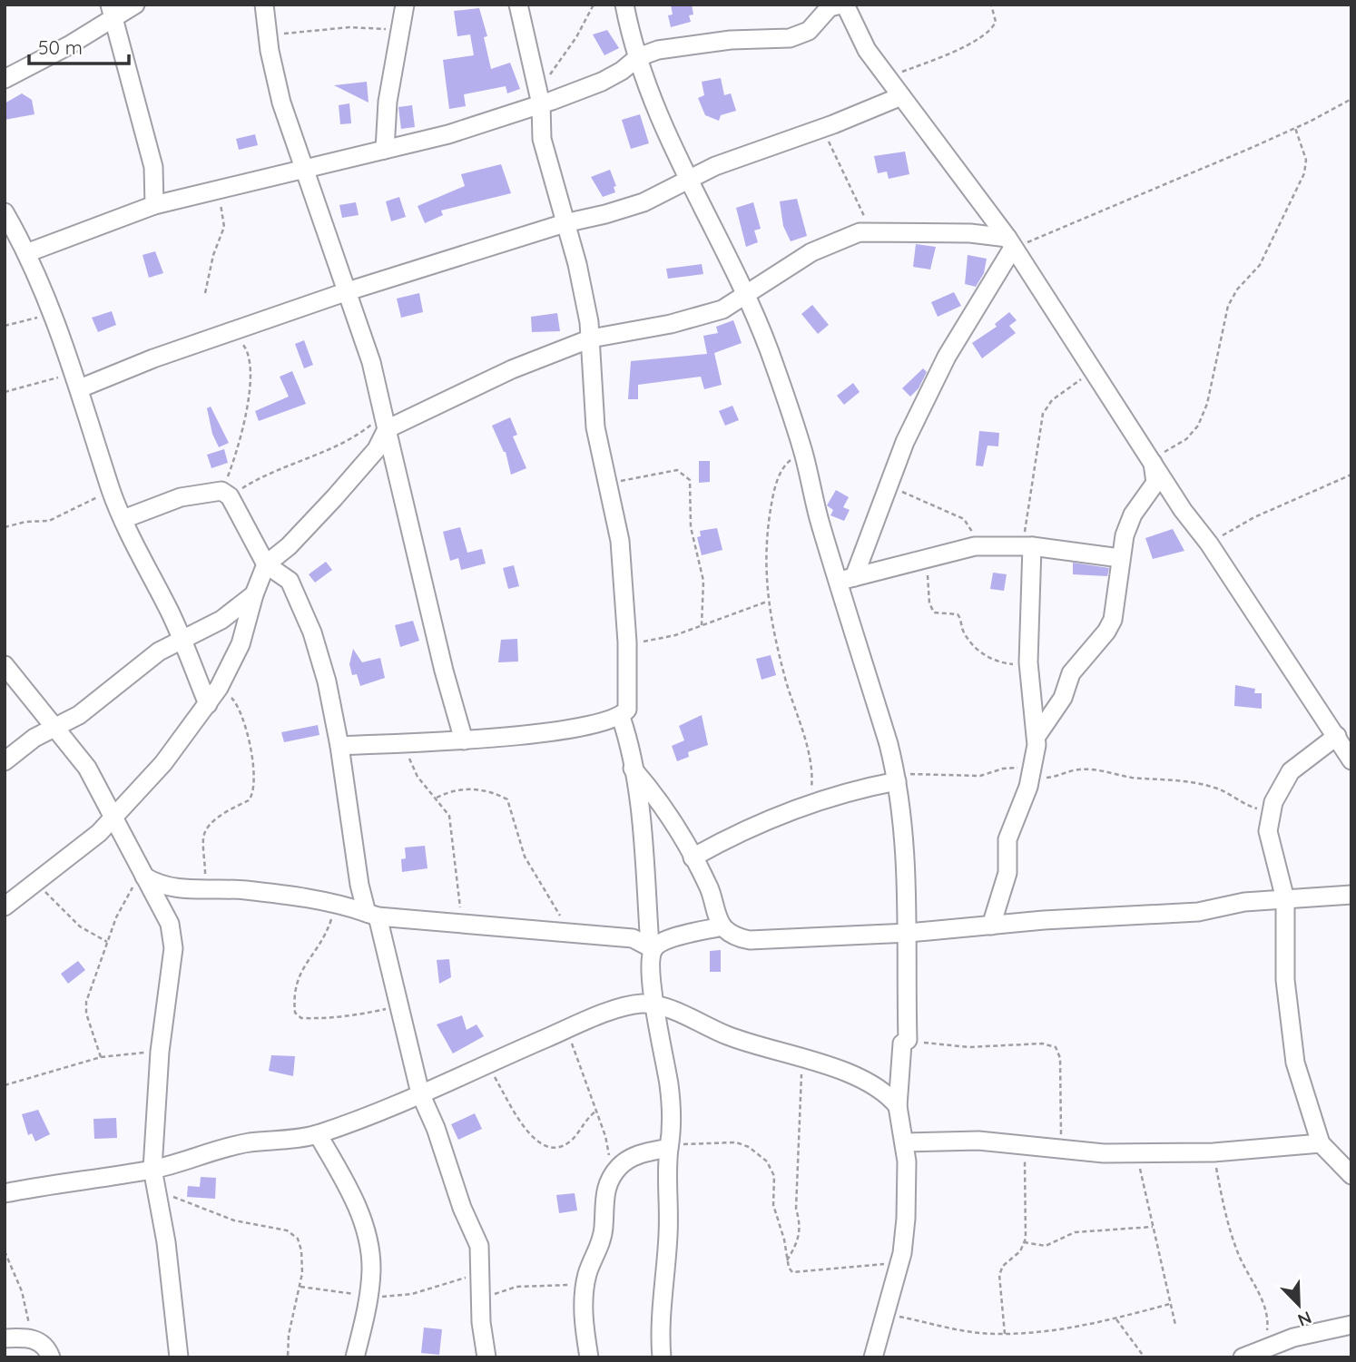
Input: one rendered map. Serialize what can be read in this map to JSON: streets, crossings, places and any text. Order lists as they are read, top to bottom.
{
  "scale_bar": "50 m",
  "north": "bottom right"
}
